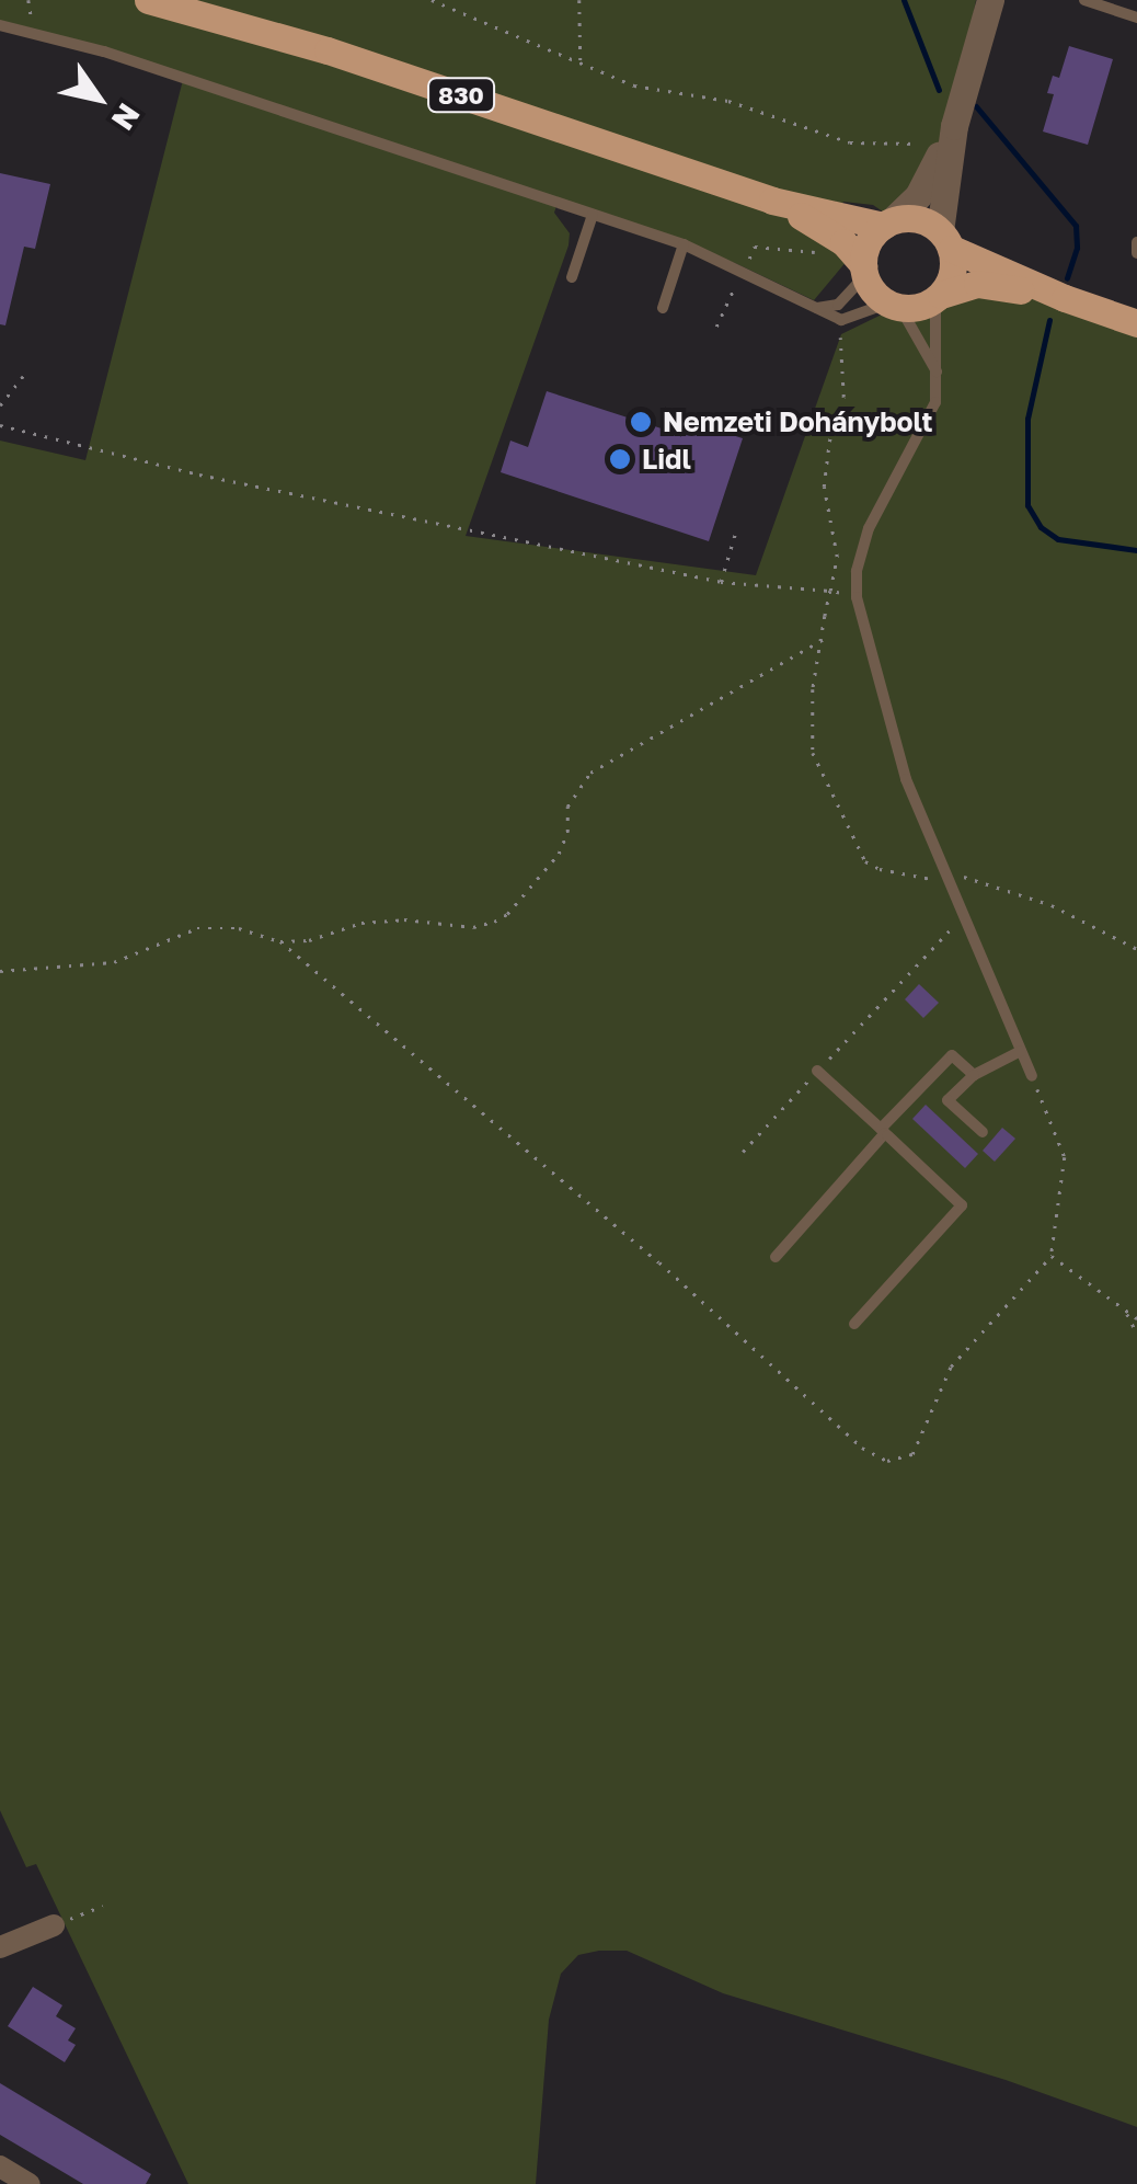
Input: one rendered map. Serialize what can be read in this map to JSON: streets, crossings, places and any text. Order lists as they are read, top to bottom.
{
  "streets": {
    "main road": ["830"]
  },
  "places": ["Nemzeti Dohánybolt", "Lidl"],
  "north": "bottom right"
}
